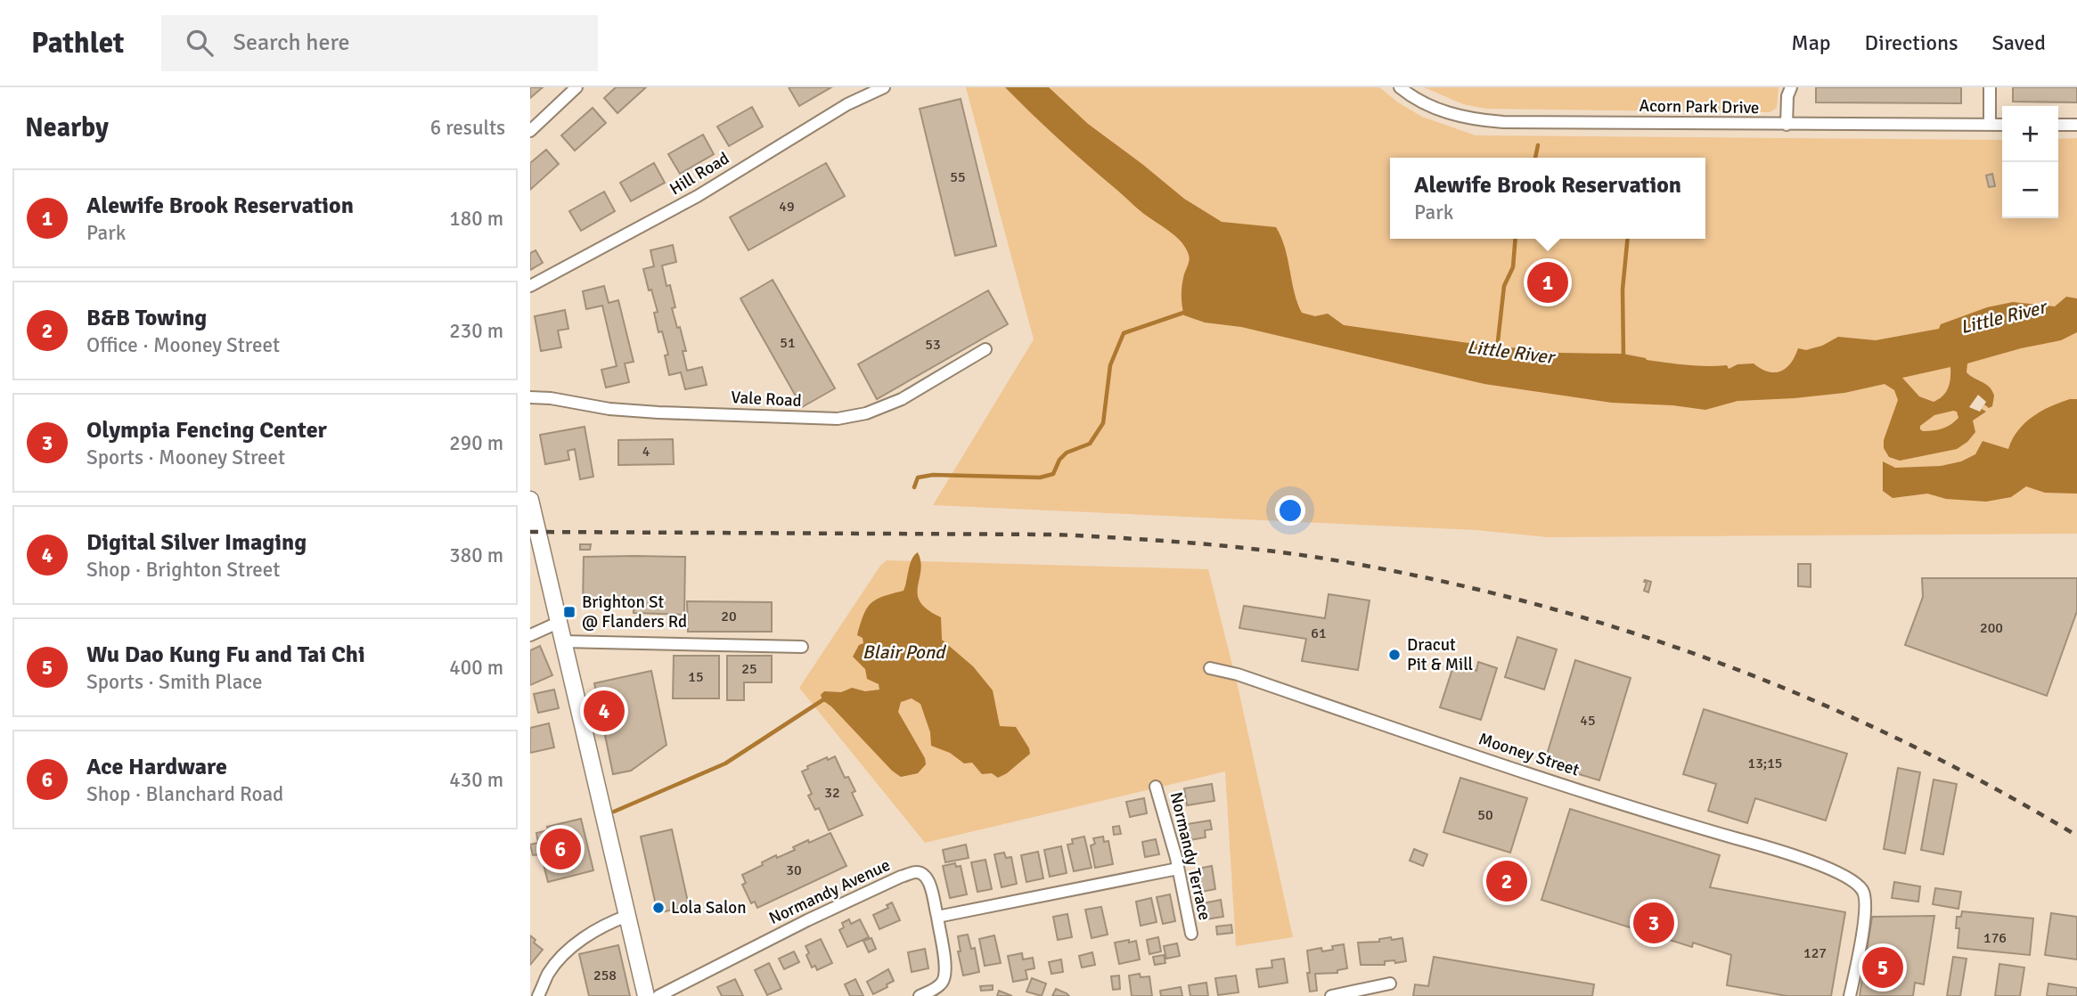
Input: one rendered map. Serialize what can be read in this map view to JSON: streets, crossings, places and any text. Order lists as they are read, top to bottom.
{
  "streets": {
    "street": [
      "Acorn Park Drive",
      "Hill Road",
      "Vale Road",
      "Mooney Street",
      "Normandy Terrace",
      "Normandy Avenue"
    ]
  },
  "water": ["Little River", "Blair Pond"],
  "places": {
    "transit": ["Brighton St @ Flanders Rd"],
    "other": ["Dracut Pit & Mill", "Lola Salon"]
  },
  "house_numbers": [
    "55",
    "49",
    "51",
    "53",
    "4",
    "20",
    "200",
    "61",
    "25",
    "15",
    "45",
    "13;15",
    "32",
    "50",
    "30",
    "176",
    "127",
    "258"
  ],
  "page": {
    "header": "Pathlet",
    "search": "Search here",
    "nav": ["Map", "Directions", "Saved"],
    "heading": ["Nearby", "6 results"],
    "map_buttons": ["+", "−"],
    "popup": ["Alewife Brook Reservation", "Park"],
    "list": [
      {
        "mark": "1",
        "name": "Alewife Brook Reservation",
        "note": "Park",
        "value": "180 m"
      },
      {
        "mark": "2",
        "name": "B&B Towing",
        "note": "Office · Mooney Street",
        "value": "230 m"
      },
      {
        "mark": "3",
        "name": "Olympia Fencing Center",
        "note": "Sports · Mooney Street",
        "value": "290 m"
      },
      {
        "mark": "4",
        "name": "Digital Silver Imaging",
        "note": "Shop · Brighton Street",
        "value": "380 m"
      },
      {
        "mark": "5",
        "name": "Wu Dao Kung Fu and Tai Chi",
        "note": "Sports · Smith Place",
        "value": "400 m"
      },
      {
        "mark": "6",
        "name": "Ace Hardware",
        "note": "Shop · Blanchard Road",
        "value": "430 m"
      }
    ],
    "pins": [
      "1",
      "4",
      "6",
      "2",
      "3",
      "5"
    ]
  }
}
